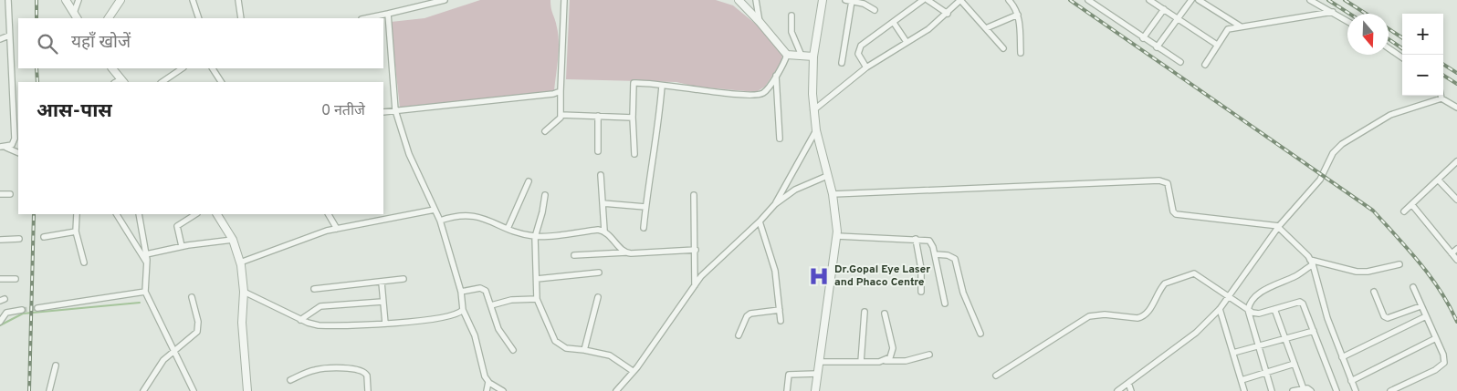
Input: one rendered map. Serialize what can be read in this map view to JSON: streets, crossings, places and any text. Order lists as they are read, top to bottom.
{
  "places": {
    "hospital": ["Dr.Gopal Eye Laser and Phaco Centre"]
  },
  "north": "bottom",
  "page": {
    "map_buttons": ["+", "−"],
    "search": "यहाँ खोजें",
    "heading": ["आस-पास", "0 नतीजे"]
  }
}
